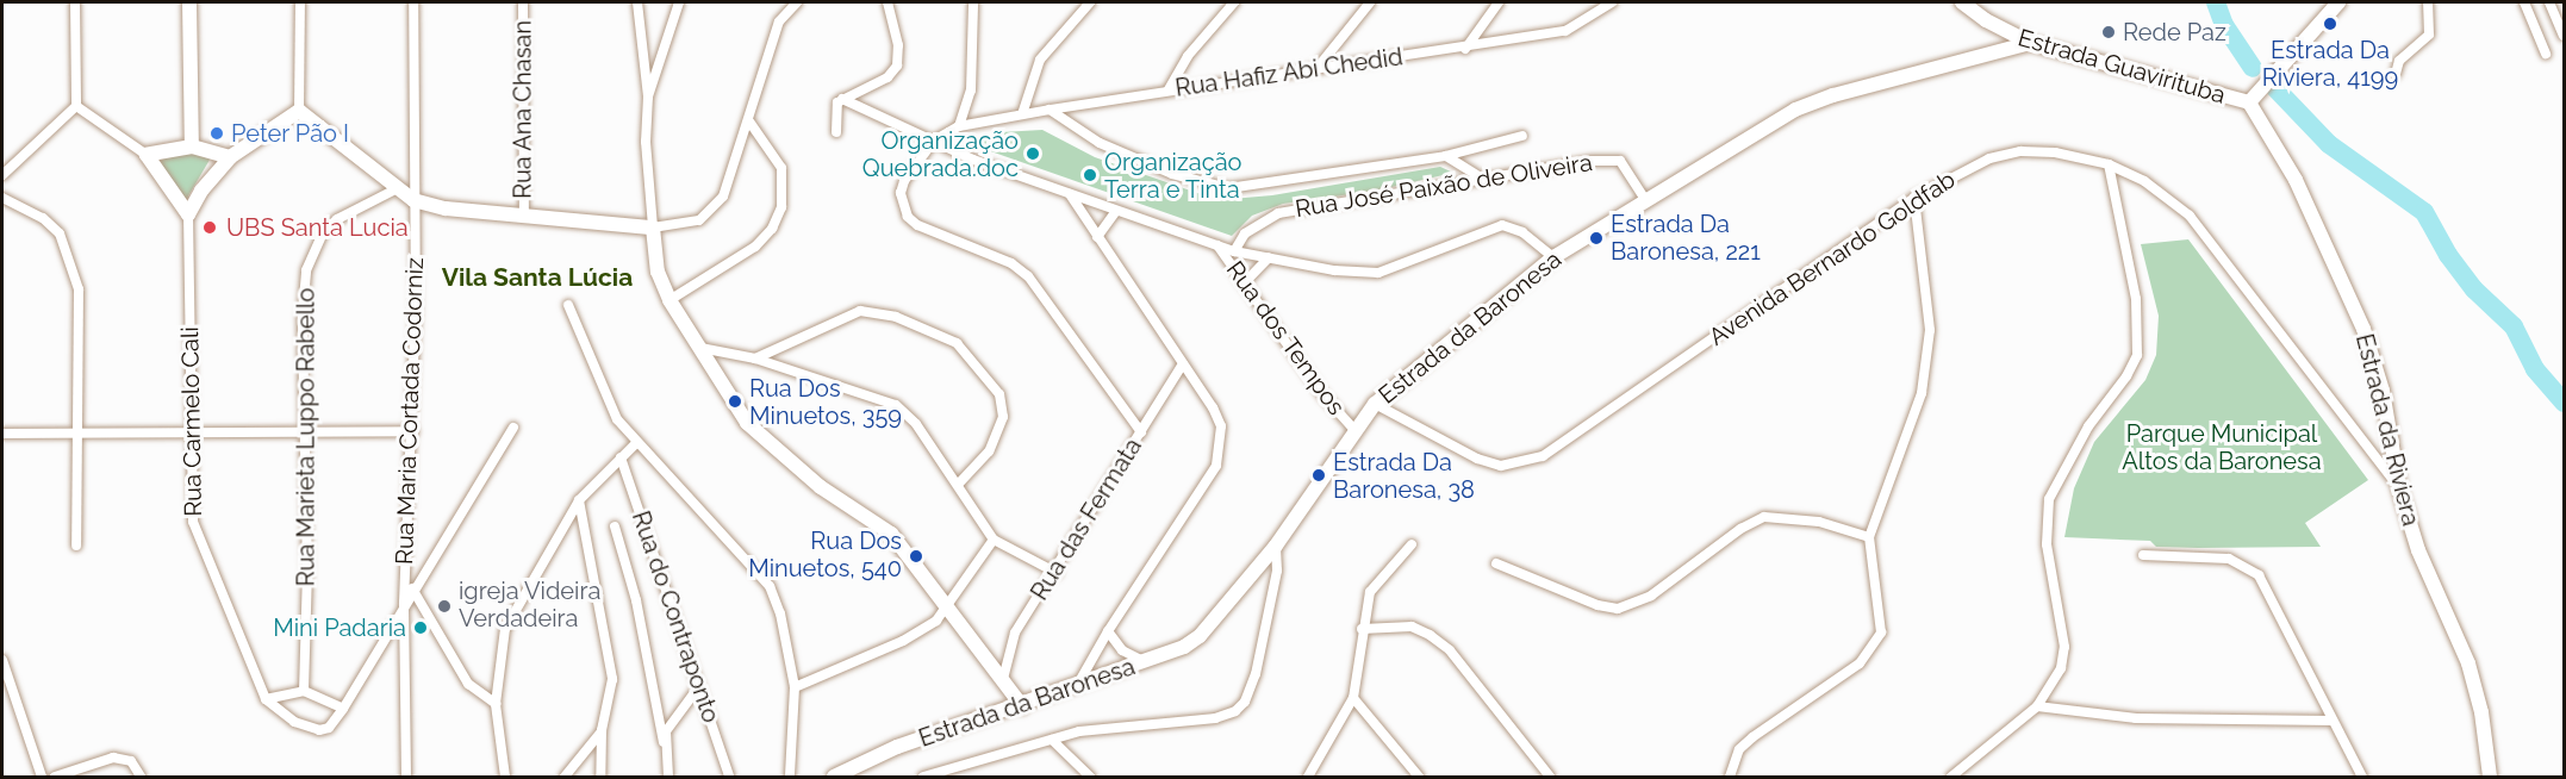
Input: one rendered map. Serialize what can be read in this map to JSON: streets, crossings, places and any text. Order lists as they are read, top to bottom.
{
  "streets": {
    "street": [
      "Estrada Guavirituba",
      "Rua Hafiz Abi Chedid",
      "Rua Ana Chasan",
      "Rua José Paixão de Oliveira",
      "Avenida Bernardo Goldfab",
      "Estrada da Baronesa",
      "Rua dos Tempos",
      "Rua Maria Cortada Codorniz",
      "Rua Carmelo Cali",
      "Estrada da Riviera",
      "Rua Marieta Luppo Rabello",
      "Rua das Fermata",
      "Rua do Contraponto"
    ]
  },
  "crossings": [
    ["Estrada Guavirituba", "Estrada da Baronesa"],
    ["Estrada Guavirituba", "Estrada da Riviera"],
    ["Rua José Paixão de Oliveira", "Estrada da Baronesa"],
    ["Avenida Bernardo Goldfab", "Estrada da Baronesa"],
    ["Avenida Bernardo Goldfab", "Estrada da Riviera"],
    ["Estrada da Baronesa", "Rua dos Tempos"]
  ],
  "districts": ["Vila Santa Lúcia"],
  "parks": ["Parque Municipal Altos da Baronesa"],
  "places": [
    "Estrada Da Riviera, 4199",
    "Rede Paz",
    "Peter Pão I",
    "Organização Quebrada.doc",
    "Organização Terra e Tinta",
    "UBS Santa Lucia",
    "Estrada Da Baronesa, 221",
    "Rua Dos Minuetos, 359",
    "Estrada Da Baronesa, 38",
    "Rua Dos Minuetos, 540",
    "igreja Videira Verdadeira",
    "Mini Padaria"
  ]
}
